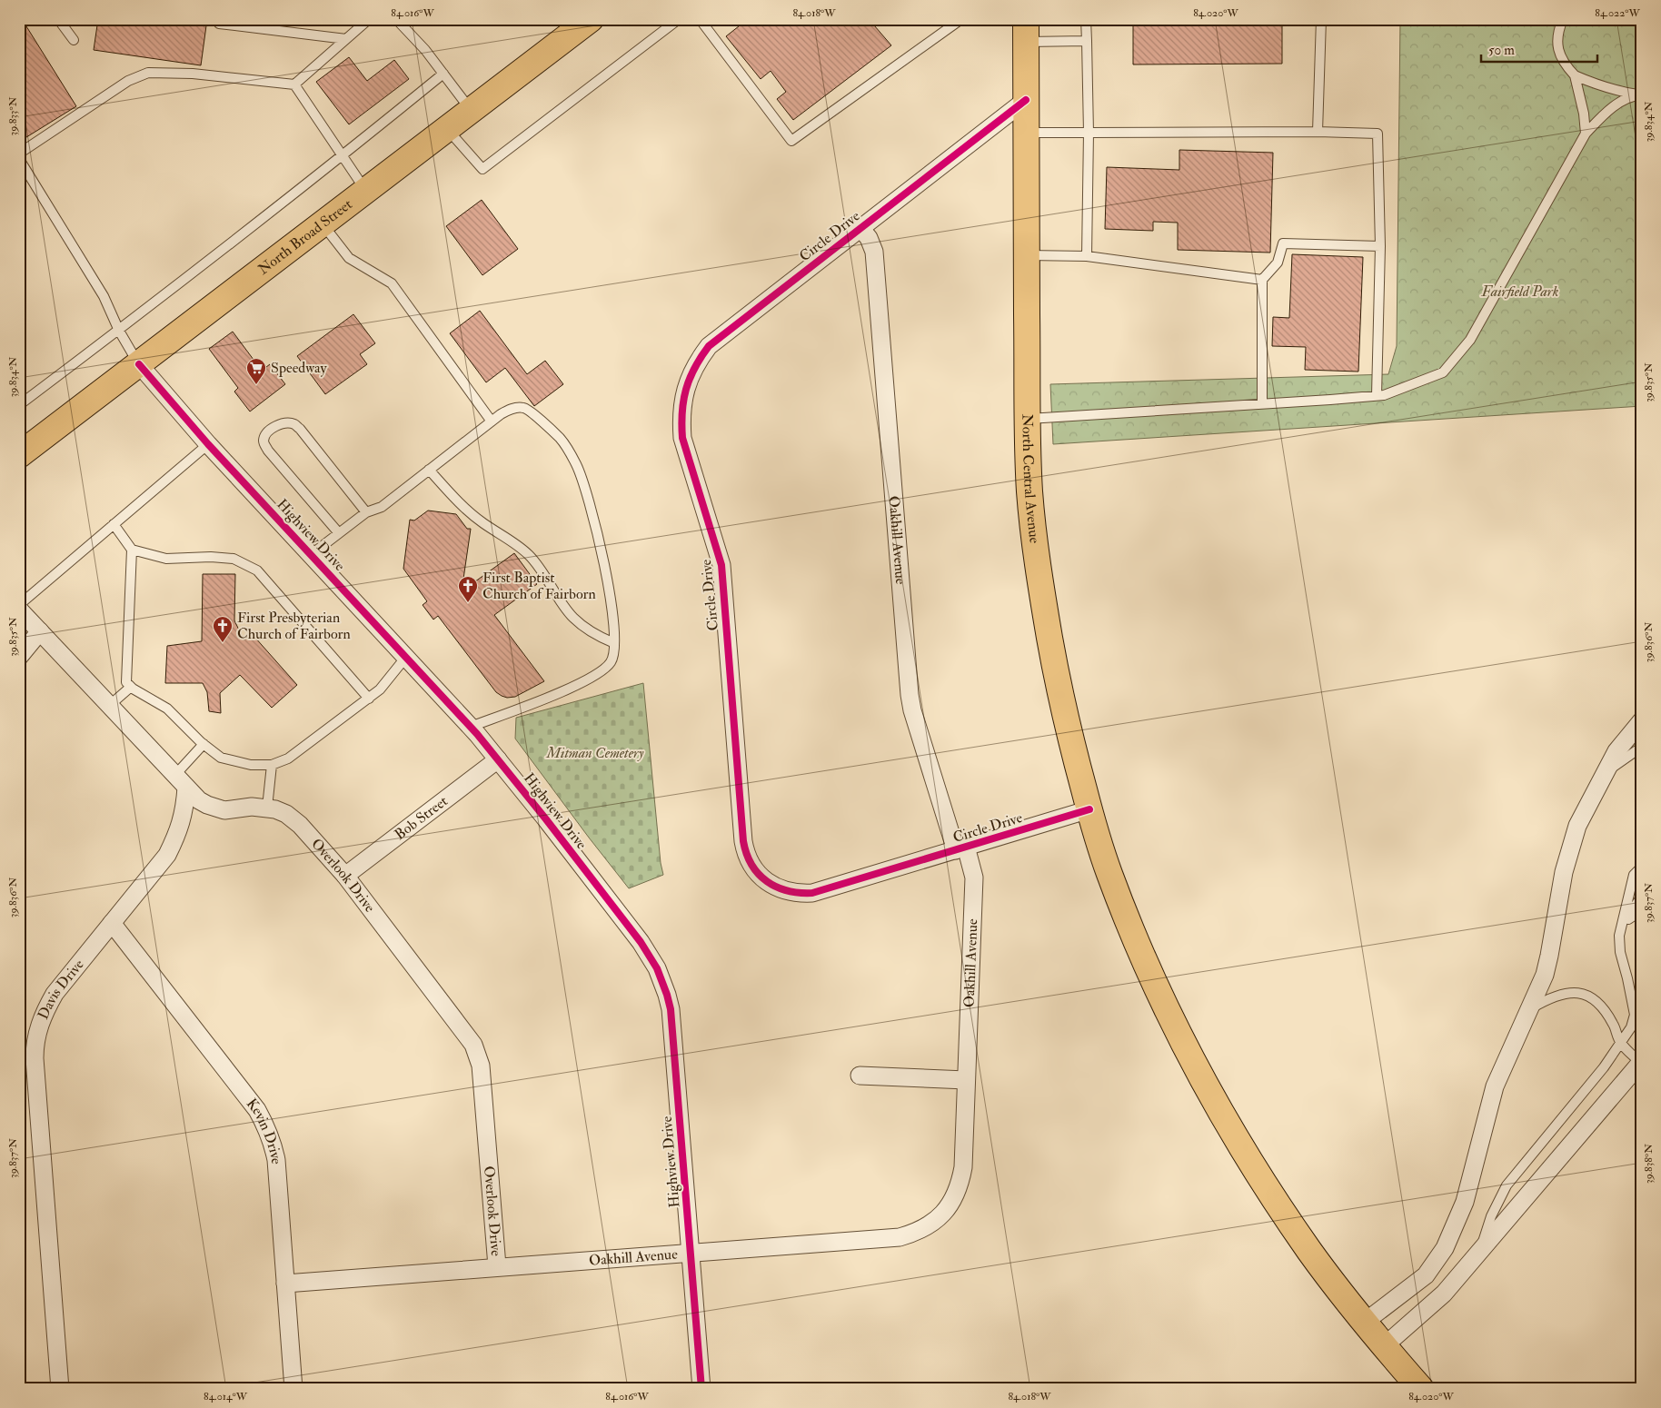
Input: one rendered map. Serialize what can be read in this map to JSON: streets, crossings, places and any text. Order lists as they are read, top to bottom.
{
  "streets": {
    "main road": ["North Broad Street", "North Central Avenue"],
    "street": [
      "Circle Drive",
      "Highview Drive",
      "Oakhill Avenue",
      "Bob Street",
      "Overlook Drive",
      "Davis Drive",
      "Kevin Drive"
    ]
  },
  "crossings": [
    ["Circle Drive", "North Central Avenue"],
    ["Circle Drive", "Oakhill Avenue"],
    ["North Broad Street", "Highview Drive"],
    ["Highview Drive", "Oakhill Avenue"],
    ["Highview Drive", "Bob Street"],
    ["Oakhill Avenue", "Overlook Drive"],
    ["Oakhill Avenue", "Kevin Drive"],
    ["Bob Street", "Overlook Drive"],
    ["Overlook Drive", "Davis Drive"],
    ["Davis Drive", "Kevin Drive"]
  ],
  "parks": ["Fairfield Park", "Mitman Cemetery"],
  "places": {
    "supermarket": ["Speedway"],
    "church": ["First Baptist Church of Fairborn", "First Presbyterian Church of Fairborn"]
  },
  "scale_bar": "50 m",
  "coordinates": [
    "84.016°W",
    "84.018°W",
    "84.020°W",
    "84.022°W",
    "39.833°N",
    "39.834°N",
    "39.835°N",
    "39.836°N",
    "39.837°N",
    "39.838°N",
    "84.014°W"
  ]
}
